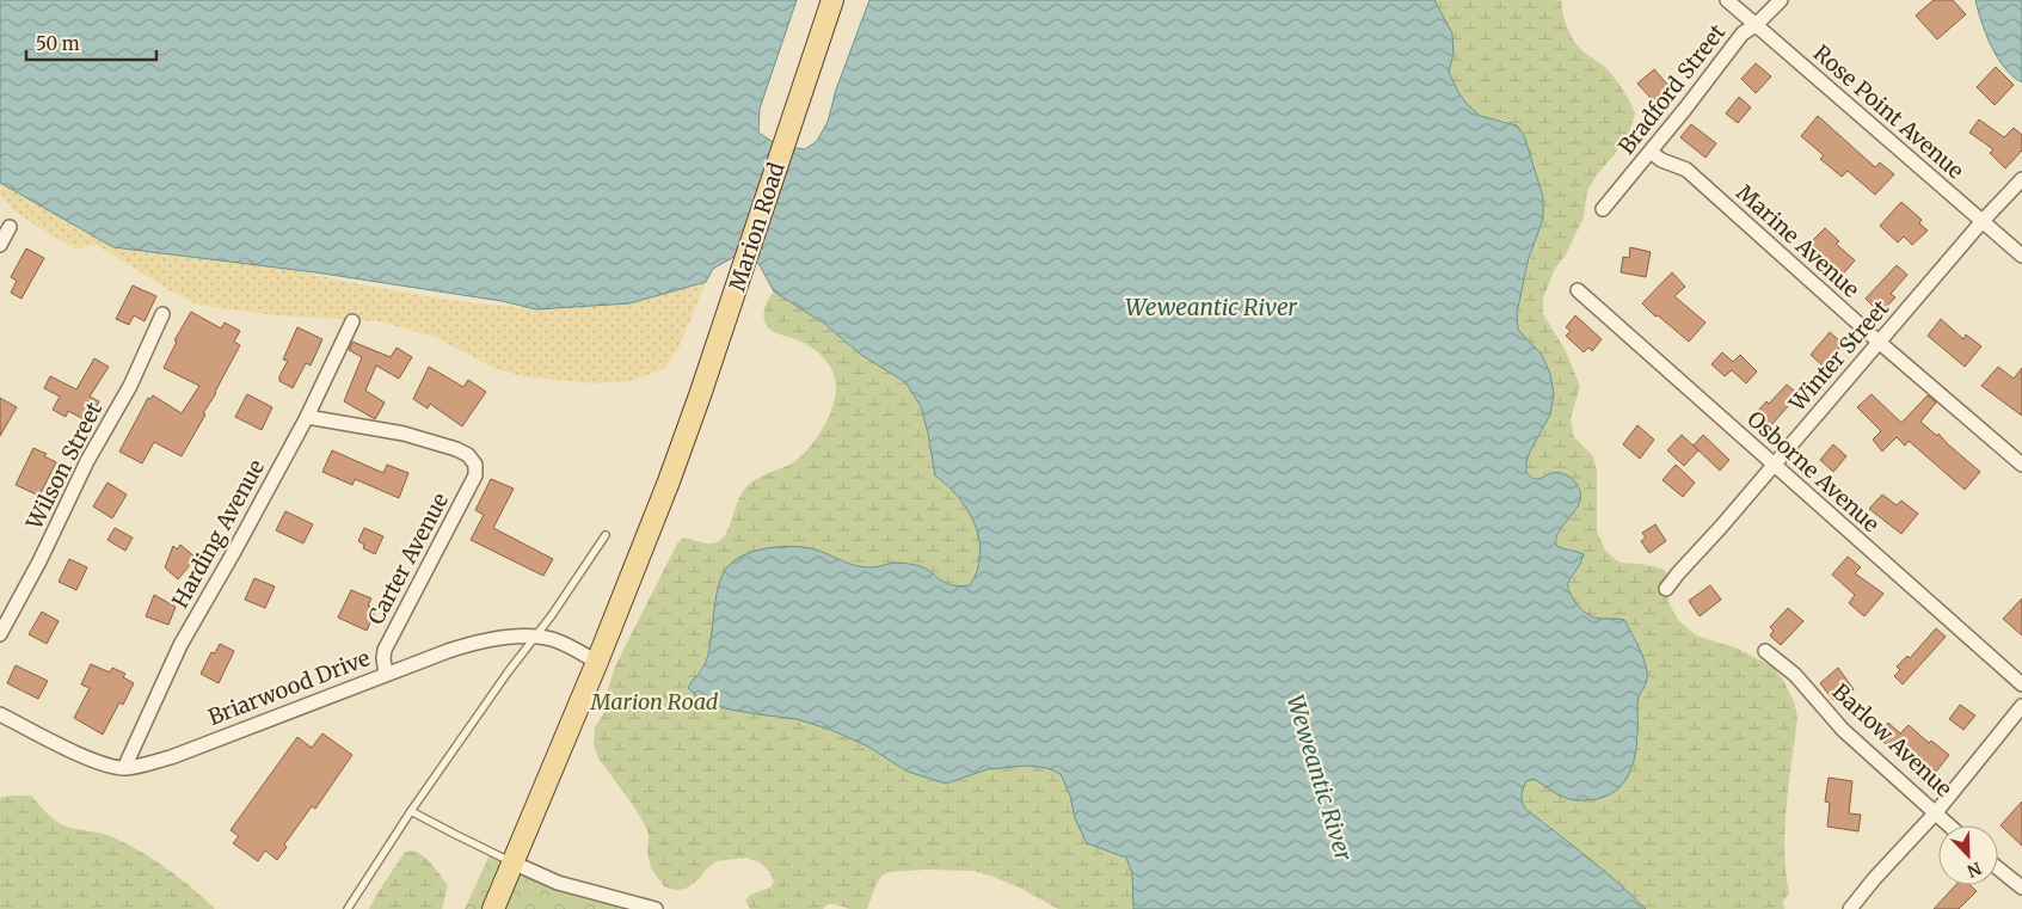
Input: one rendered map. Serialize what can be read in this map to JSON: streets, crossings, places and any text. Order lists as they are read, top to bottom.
{
  "streets": {
    "main road": ["Marion Road"],
    "street": [
      "Bradford Street",
      "Rose Point Avenue",
      "Marine Avenue",
      "Winter Street",
      "Wilson Street",
      "Osborne Avenue",
      "Harding Avenue",
      "Carter Avenue",
      "Briarwood Drive",
      "Barlow Avenue"
    ]
  },
  "crossings": [
    ["Bradford Street", "Rose Point Avenue"],
    ["Bradford Street", "Marine Avenue"],
    ["Rose Point Avenue", "Winter Street"],
    ["Marion Road", "Briarwood Drive"],
    ["Marine Avenue", "Winter Street"],
    ["Winter Street", "Osborne Avenue"],
    ["Harding Avenue", "Carter Avenue"],
    ["Harding Avenue", "Briarwood Drive"],
    ["Carter Avenue", "Briarwood Drive"]
  ],
  "water": ["Weweantic River"],
  "parks": ["Marion Road"],
  "scale_bar": "50 m",
  "north": "bottom right"
}
